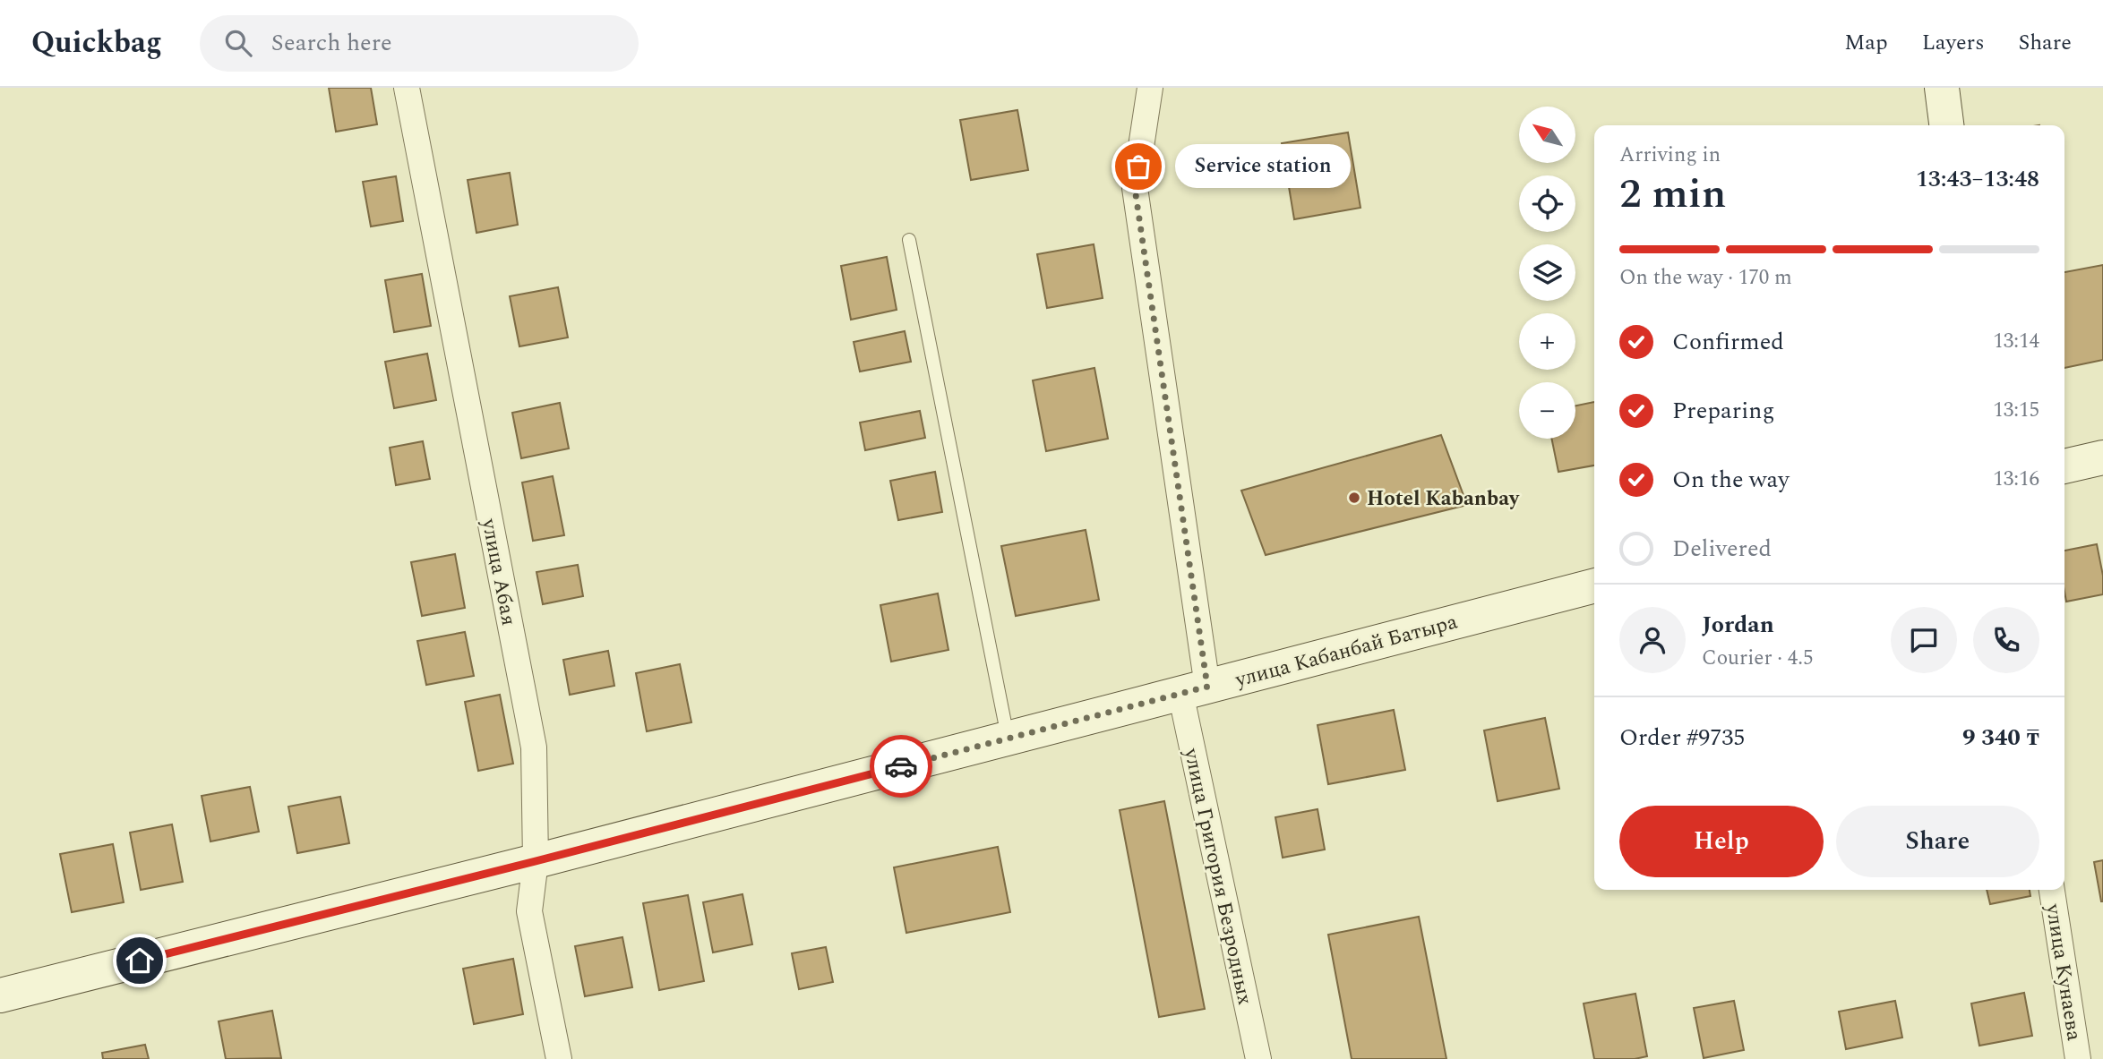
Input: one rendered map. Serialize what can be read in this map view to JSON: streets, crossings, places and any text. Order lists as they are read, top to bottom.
{
  "streets": {
    "street": [
      "улица Абая",
      "улица Кабанбай Батыра",
      "улица Григория Безродных",
      "улица Кунаева"
    ]
  },
  "crossings": [
    ["улица Абая", "улица Кабанбай Батыра"],
    ["улица Кабанбай Батыра", "улица Григория Безродных"]
  ],
  "places": ["Service station", "Hotel Kabanbay"],
  "north": "top left",
  "page": {
    "header": "Quickbag",
    "search": "Search here",
    "nav": ["Map", "Layers", "Share"],
    "map_buttons": ["+", "−"],
    "heading": ["2 min", "Arriving in", "13:43–13:48"],
    "panel": [
      "Jordan",
      "Courier · 4.5",
      "Order #9735",
      "9 340 ₸"
    ],
    "bubble": "Service station",
    "bar": "On the way · 170 m",
    "list": [
      ["Confirmed", "13:14"],
      ["Preparing", "13:15"],
      ["On the way", "13:16"],
      "Delivered"
    ],
    "buttons": ["Help", "Share"]
  }
}
